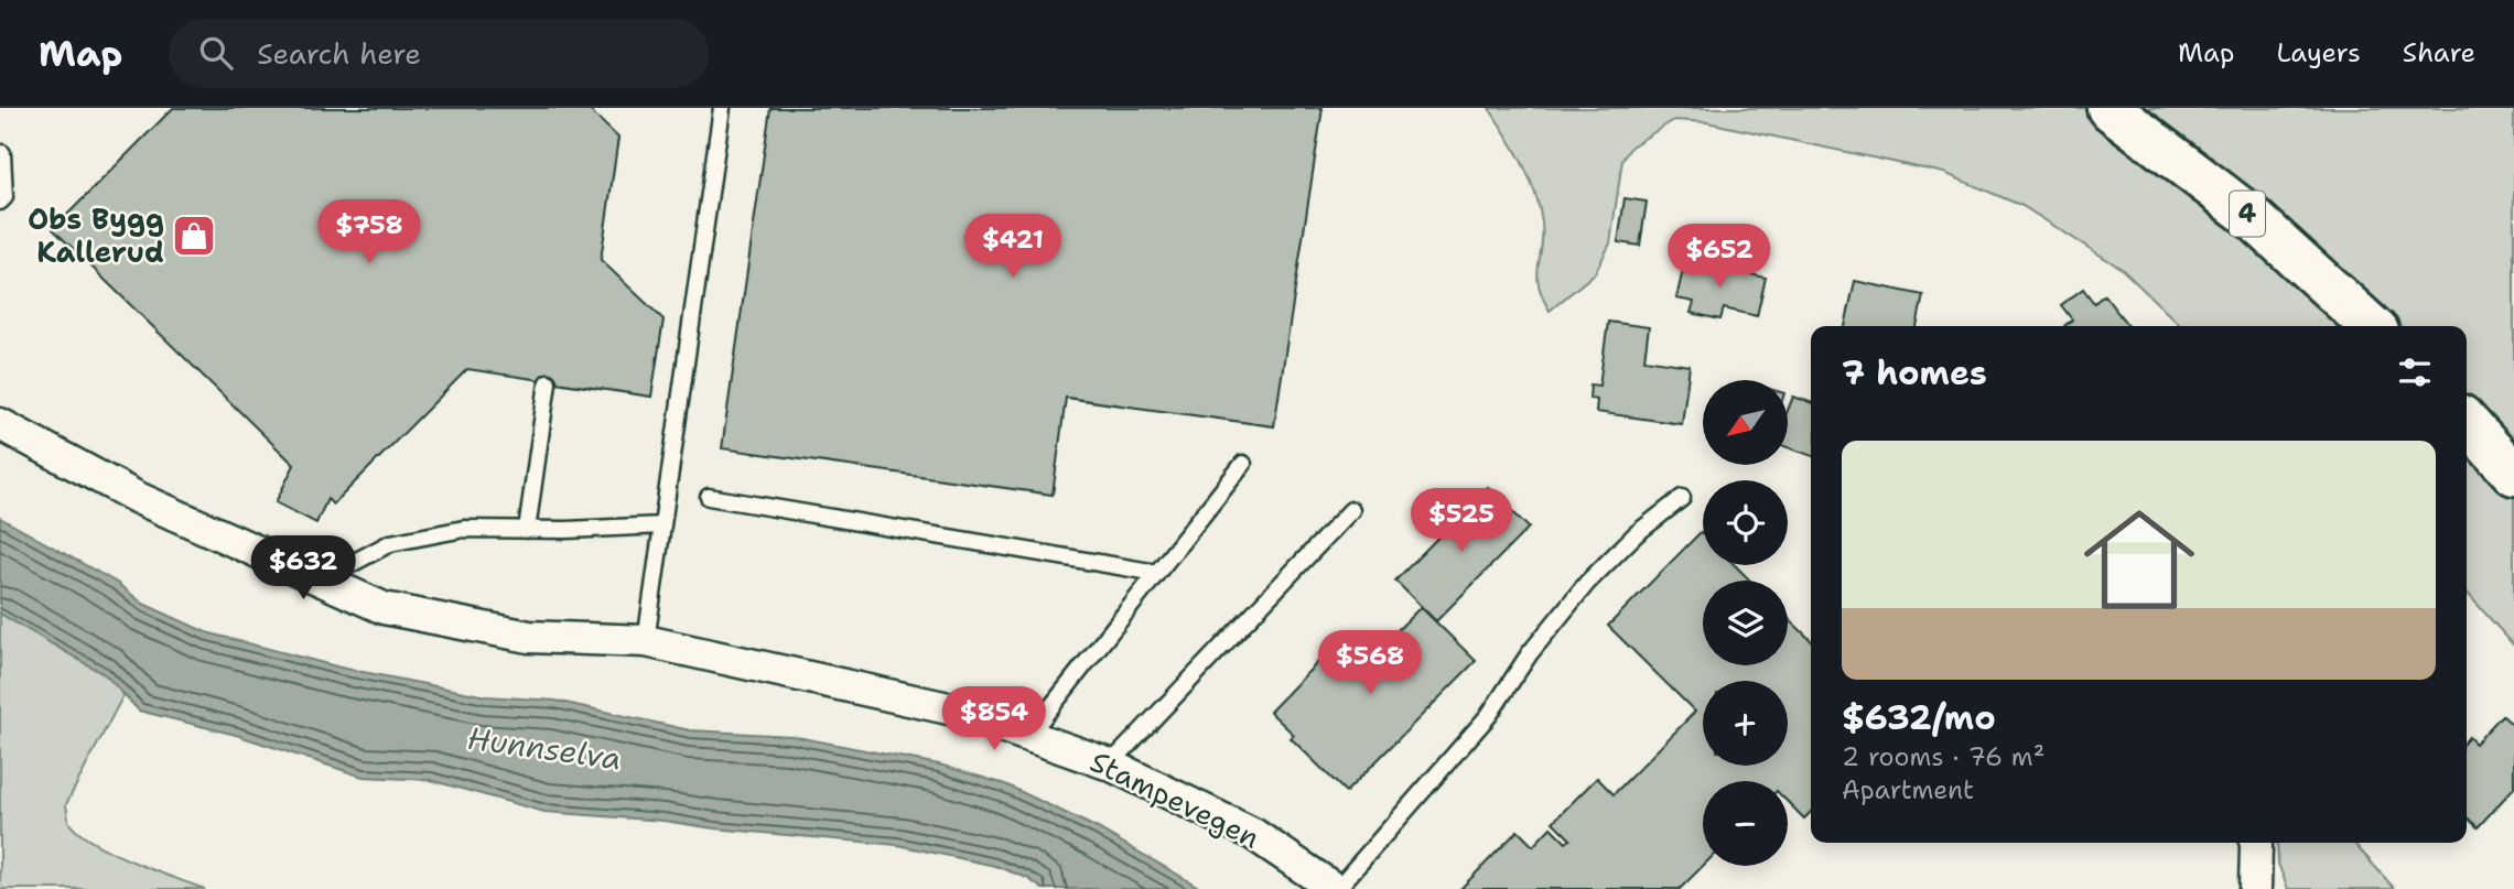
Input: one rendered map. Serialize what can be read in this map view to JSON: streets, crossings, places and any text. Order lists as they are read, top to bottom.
{
  "streets": {
    "highway": ["4"],
    "street": ["Stampevegen"]
  },
  "water": ["Hunnselva"],
  "places": {
    "shop": ["Obs Bygg Kallerud"]
  },
  "north": "bottom left",
  "page": {
    "header": "Map",
    "search": "Search here",
    "nav": ["Map", "Layers", "Share"],
    "price": [
      "$758",
      "$421",
      "$652",
      "$525",
      "$632",
      "$568",
      "$854"
    ],
    "heading": "7 homes",
    "map_buttons": ["+", "−"],
    "list": [
      {
        "name": "$632/mo",
        "note": "2 rooms · 76 m² · Apartment"
      }
    ]
  }
}
